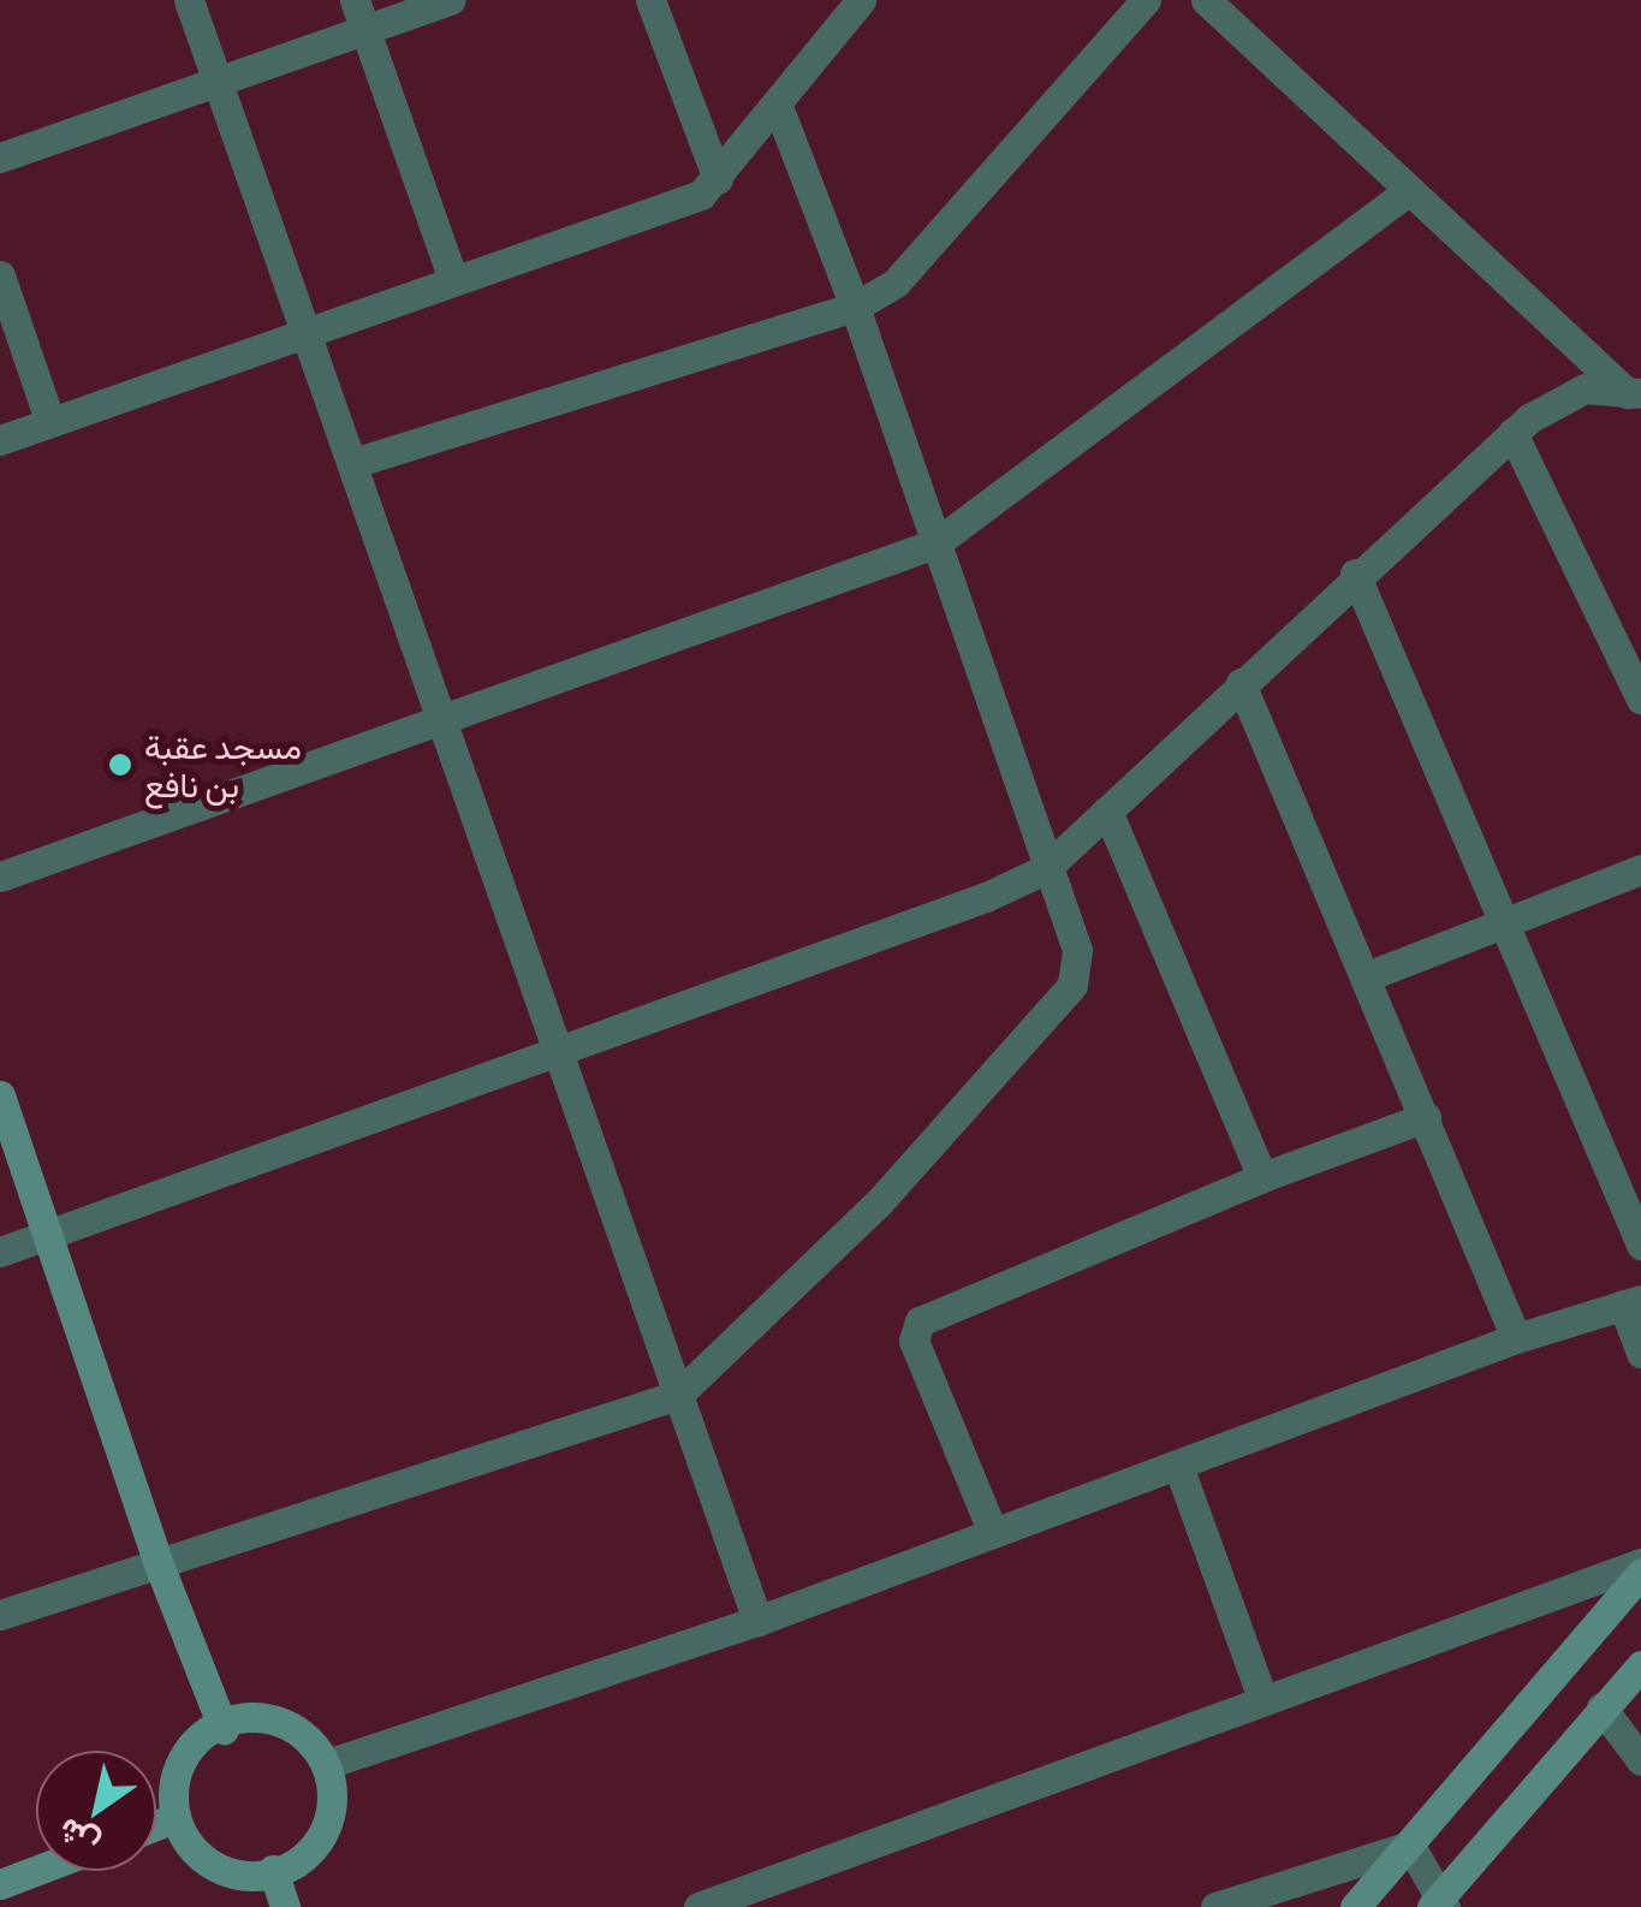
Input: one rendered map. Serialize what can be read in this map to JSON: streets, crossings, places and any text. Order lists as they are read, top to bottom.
{
  "places": ["مسجد عقبة بن نافع"],
  "north": "bottom left"
}
